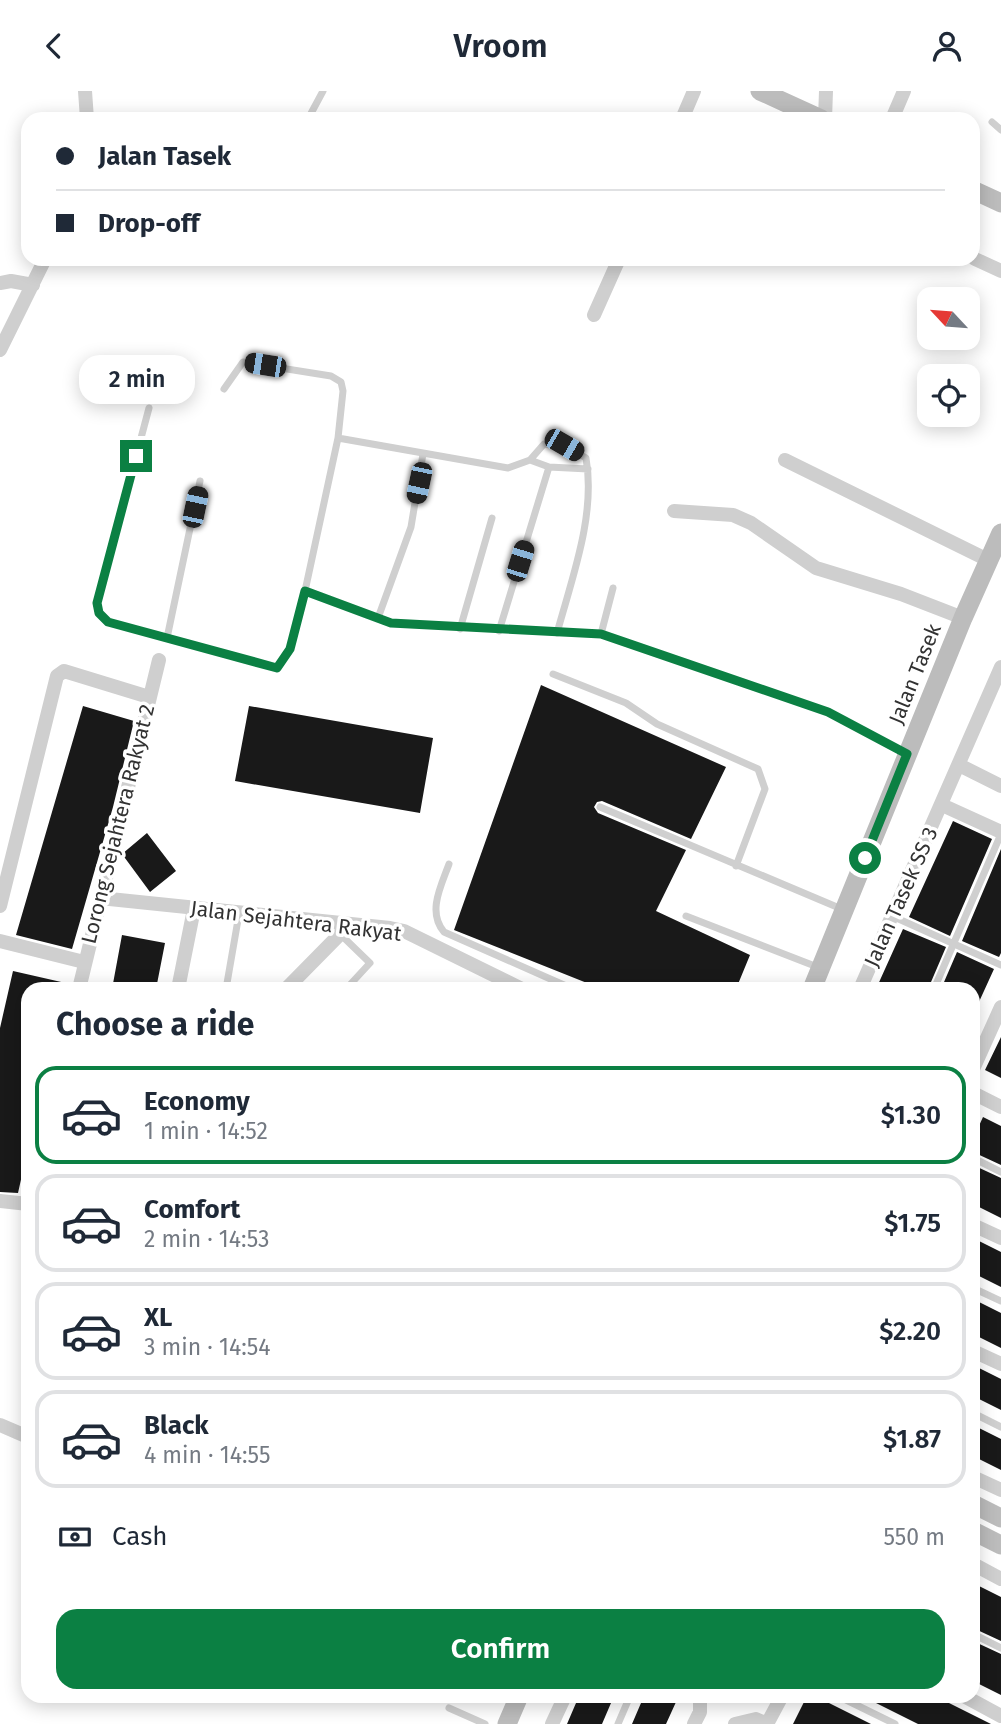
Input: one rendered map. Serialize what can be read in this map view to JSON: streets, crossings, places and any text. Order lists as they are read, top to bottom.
{
  "streets": {
    "main road": ["Jalan Tasek"],
    "street": ["Lorong Sejahtera Rakyat 2", "Jalan Tasek SS 3", "Jalan Sejahtera Rakyat"]
  },
  "crossings": [
    ["Lorong Sejahtera Rakyat 2", "Jalan Sejahtera Rakyat"]
  ],
  "north": "top left",
  "page": {
    "header": "Vroom",
    "banner": ["Jalan Tasek", "Drop-off"],
    "bubble": "2 min",
    "heading": "Choose a ride",
    "list": [
      {
        "name": "Economy",
        "note": "1 min · 14:52",
        "value": "$1.30"
      },
      {
        "name": "Comfort",
        "note": "2 min · 14:53",
        "value": "$1.75"
      },
      {
        "name": "XL",
        "note": "3 min · 14:54",
        "value": "$2.20"
      },
      {
        "name": "Black",
        "note": "4 min · 14:55",
        "value": "$1.87"
      }
    ],
    "pay": ["Cash", "550 m"],
    "buttons": "Confirm"
  }
}
